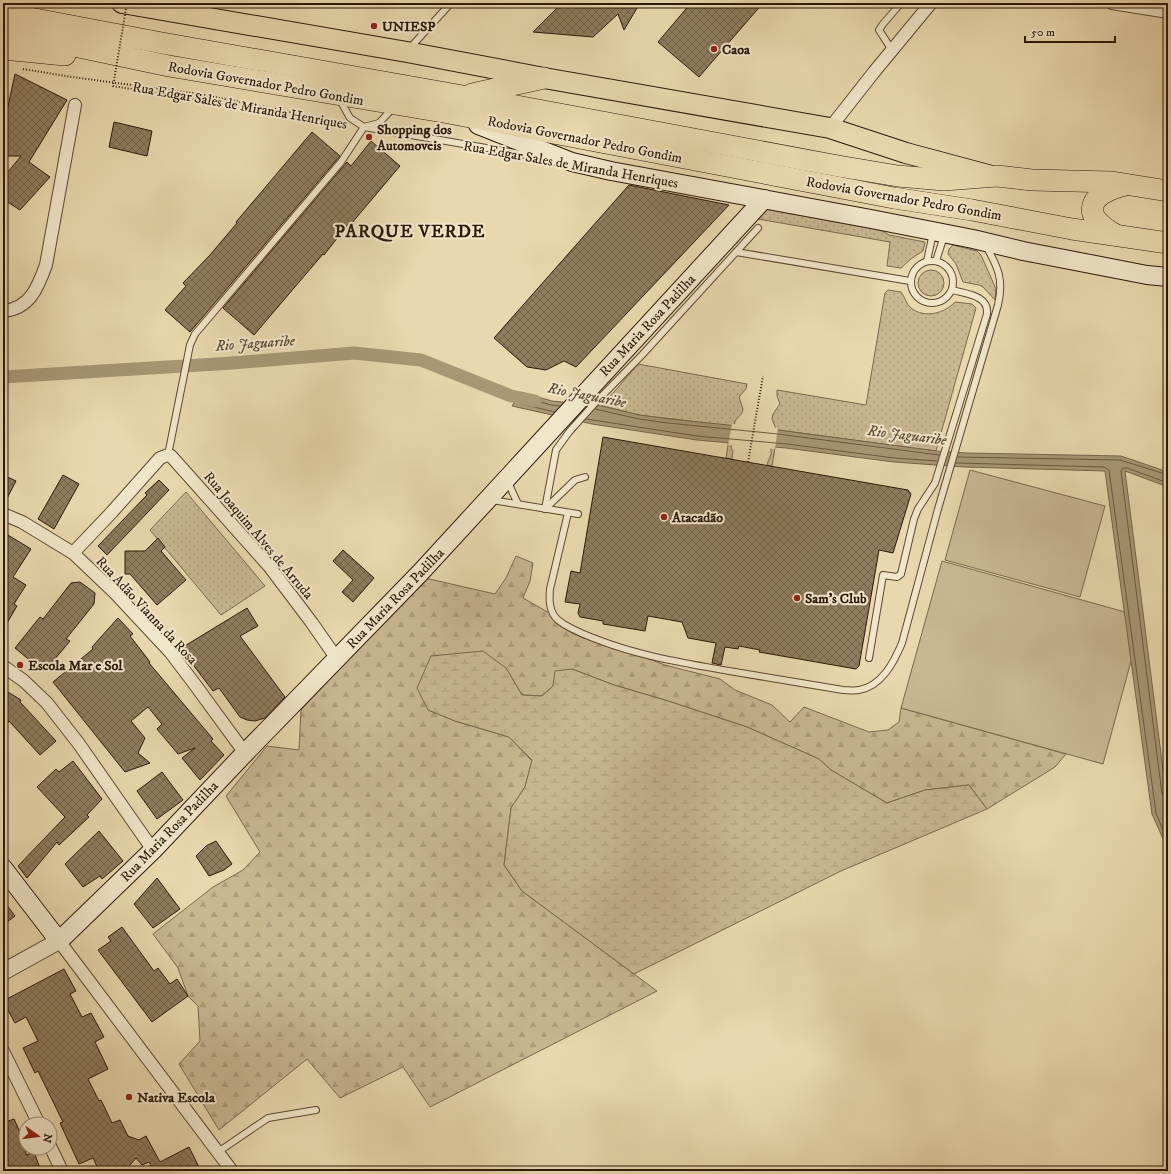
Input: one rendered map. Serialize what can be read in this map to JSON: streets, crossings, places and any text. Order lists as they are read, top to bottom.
{
  "streets": {
    "highway": ["Rodovia Governador Pedro Gondim"],
    "main road": ["Rua Edgar Sales de Miranda Henriques", "Rua Maria Rosa Padilha"],
    "street": ["Rua Joaquim Alves de Arruda", "Rua Adão Vianna da Rosa"]
  },
  "crossings": [
    ["Rua Edgar Sales de Miranda Henriques", "Rua Maria Rosa Padilha"],
    ["Rua Maria Rosa Padilha", "Rua Joaquim Alves de Arruda"],
    ["Rua Maria Rosa Padilha", "Rua Adão Vianna da Rosa"]
  ],
  "districts": ["PARQUE VERDE"],
  "water": ["Rio Jaguaribe"],
  "places": [
    "UNIESP",
    "Caoa",
    "Shopping dos Automoveis",
    "Atacadão",
    "Sam's Club",
    "Escola Mar e Sol",
    "Nativa Escola"
  ],
  "scale_bar": "50 m",
  "north": "right"
}
